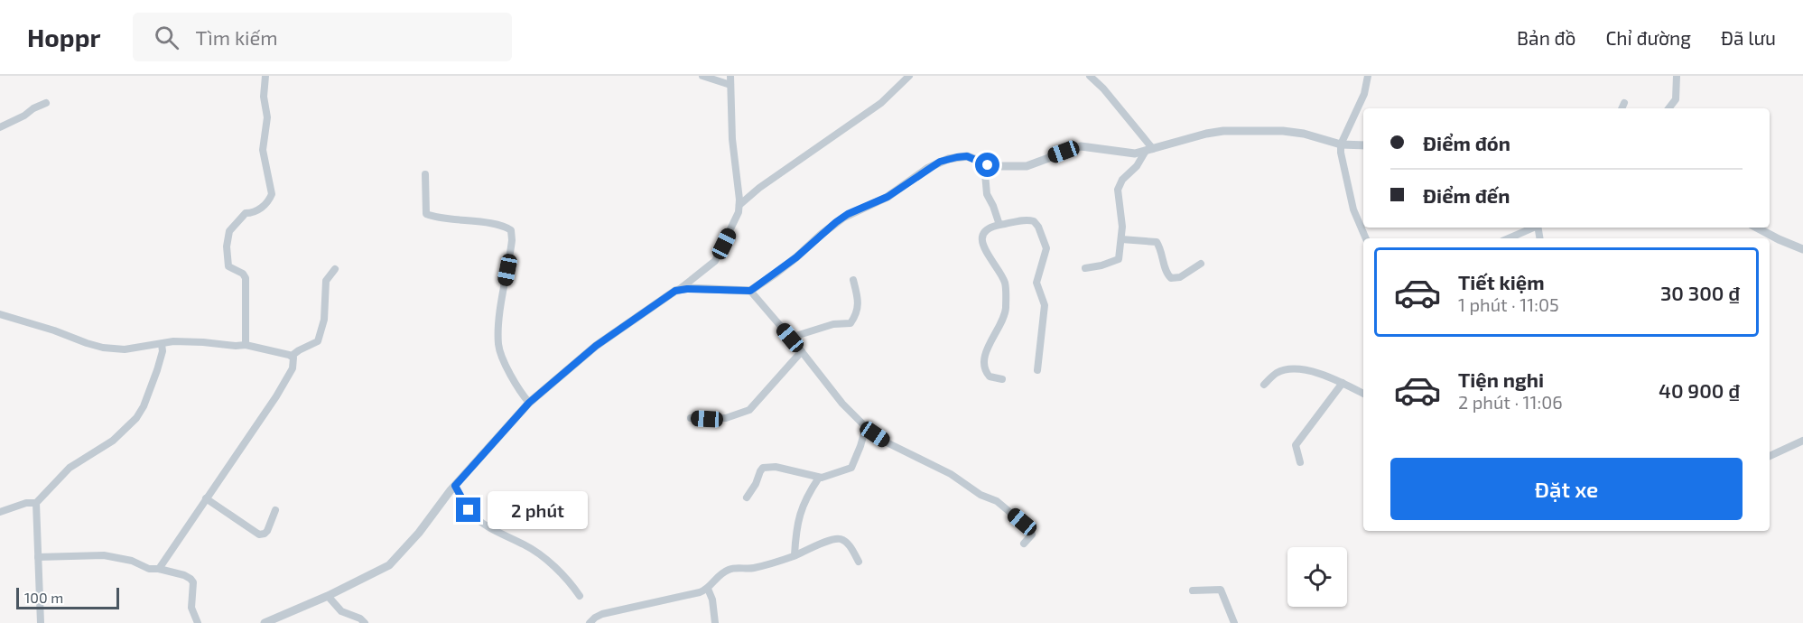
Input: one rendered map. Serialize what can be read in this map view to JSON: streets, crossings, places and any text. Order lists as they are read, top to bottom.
{
  "scale_bar": "100 m",
  "page": {
    "header": "Hoppr",
    "search": "Tìm kiếm",
    "nav": ["Bản đồ", "Chỉ đường", "Đã lưu"],
    "banner": ["Điểm đón", "Điểm đến"],
    "list": [
      {
        "name": "Tiết kiệm",
        "note": "1 phút · 11:05",
        "value": "30 300 ₫"
      },
      {
        "name": "Tiện nghi",
        "note": "2 phút · 11:06",
        "value": "40 900 ₫"
      }
    ],
    "buttons": "Đặt xe",
    "bubble": "2 phút",
    "scale": "100 m"
  }
}
